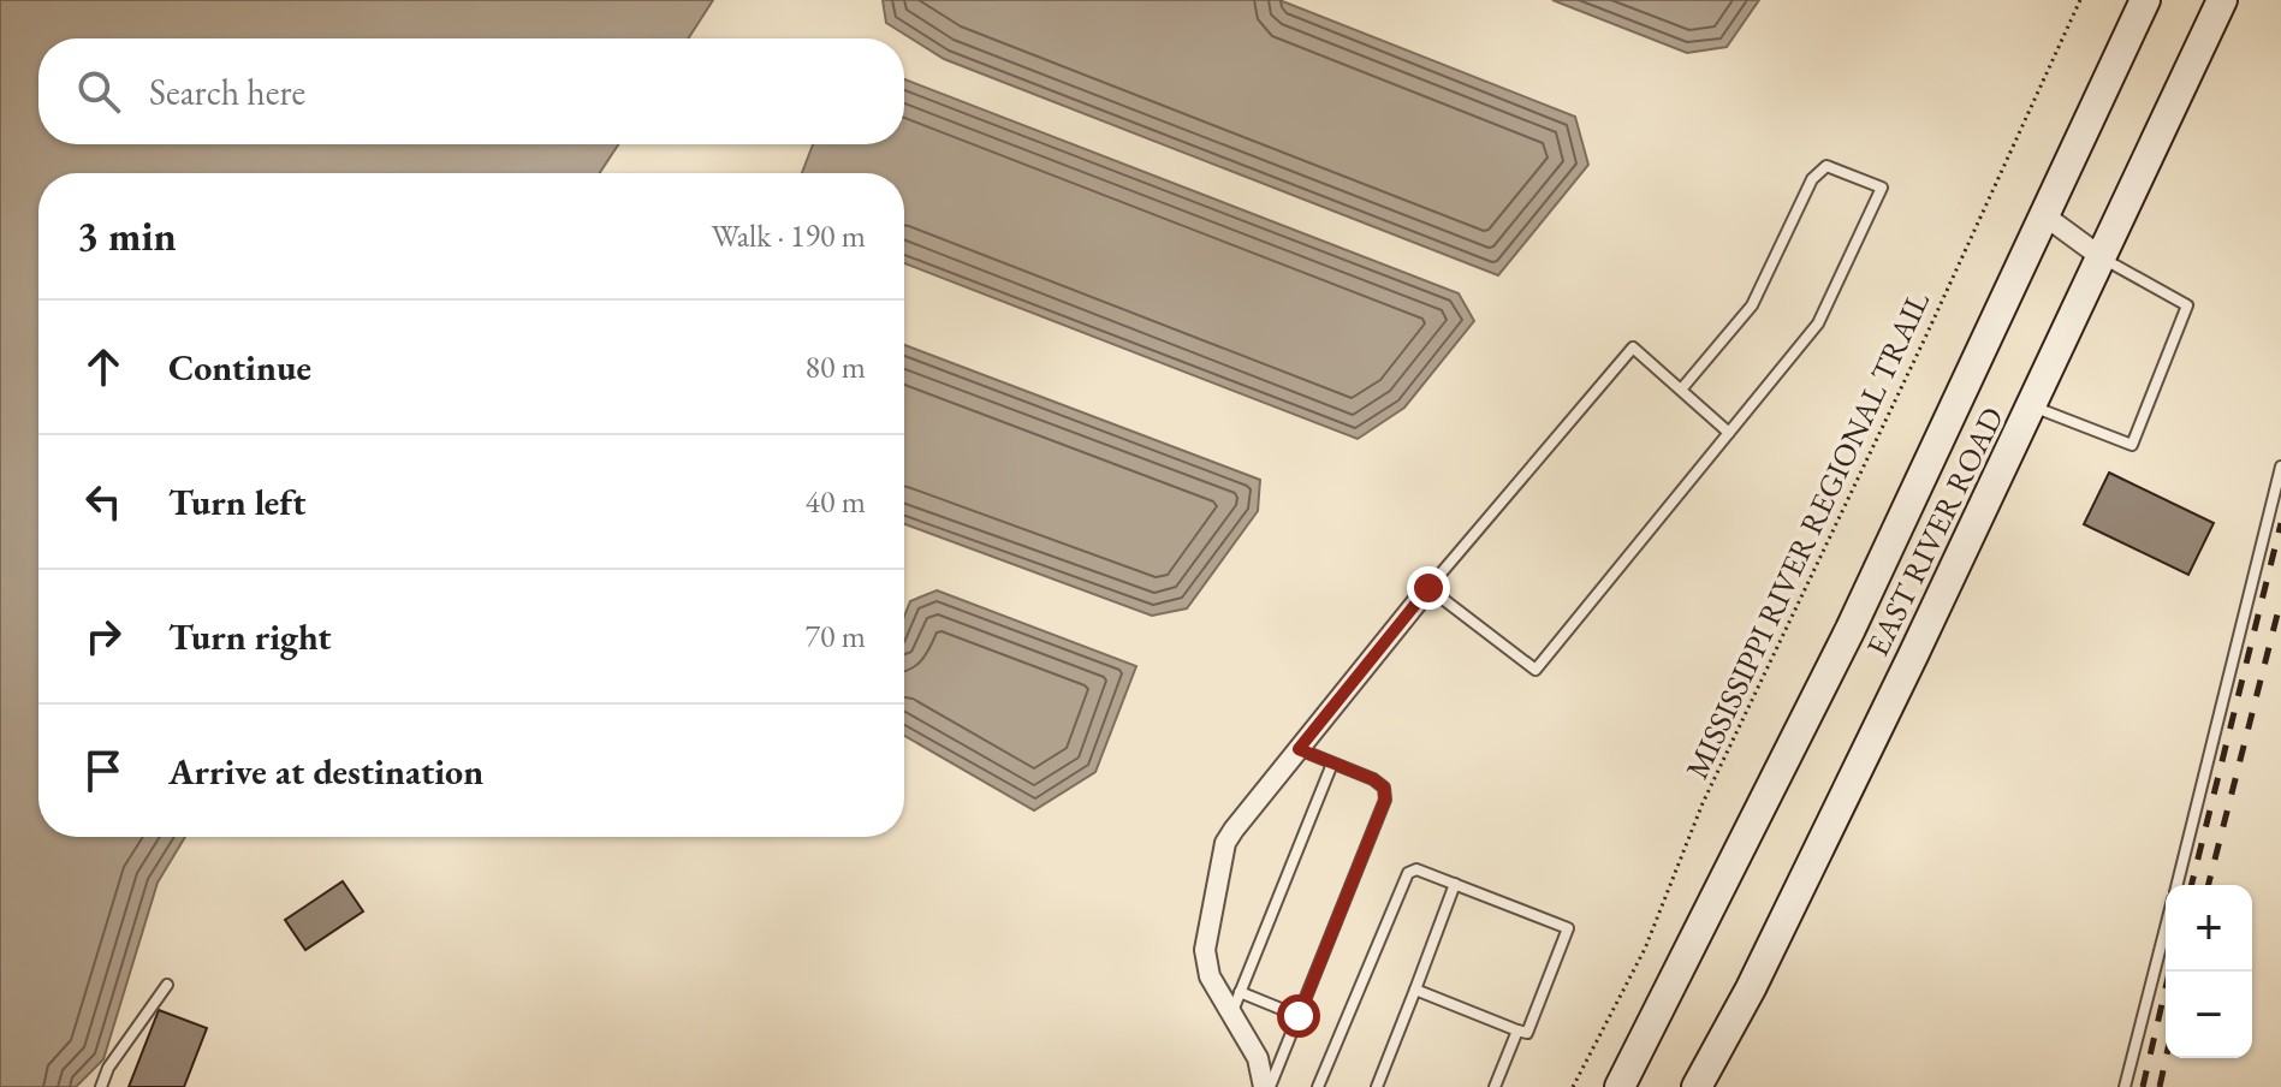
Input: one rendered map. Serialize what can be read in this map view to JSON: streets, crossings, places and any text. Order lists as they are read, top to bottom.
{
  "streets": {
    "street": ["EAST RIVER ROAD"],
    "path": ["MISSISSIPPI RIVER REGIONAL TRAIL"]
  },
  "page": {
    "search": "Search here",
    "heading": ["3 min", "Walk · 190 m"],
    "list": [
      ["Continue", "80 m"],
      ["Turn left", "40 m"],
      ["Turn right", "70 m"],
      "Arrive at destination"
    ],
    "map_buttons": ["+", "−"]
  }
}
